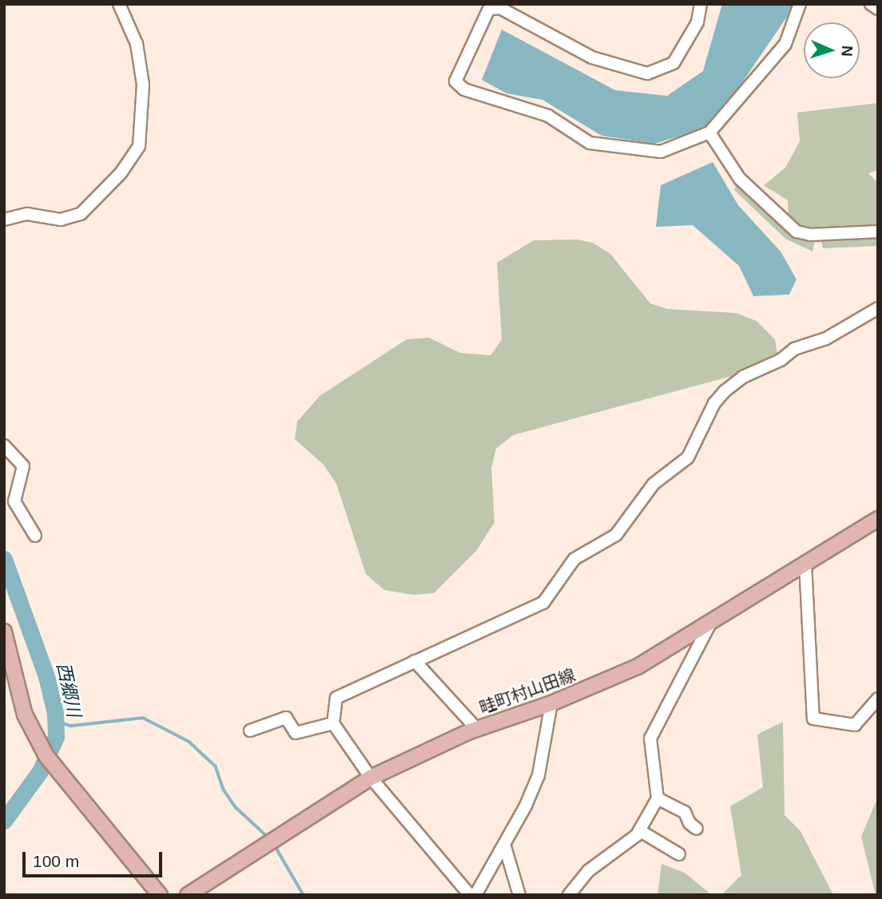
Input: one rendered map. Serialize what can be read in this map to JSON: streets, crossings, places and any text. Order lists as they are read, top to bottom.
{
  "streets": {
    "main road": ["畦町村山田線"]
  },
  "water": ["西郷川"],
  "scale_bar": "100 m",
  "north": "right"
}
